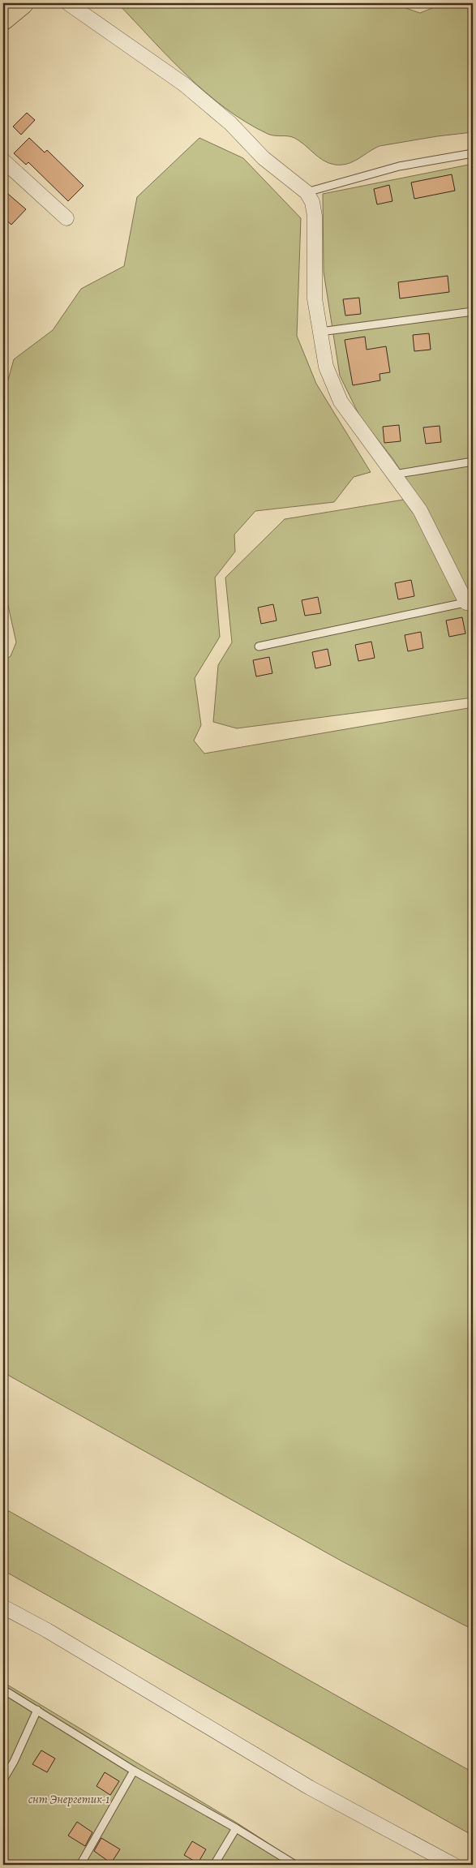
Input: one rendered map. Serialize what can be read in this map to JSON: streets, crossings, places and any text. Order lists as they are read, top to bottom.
{
  "parks": ["снт Энергетик-1"]
}
